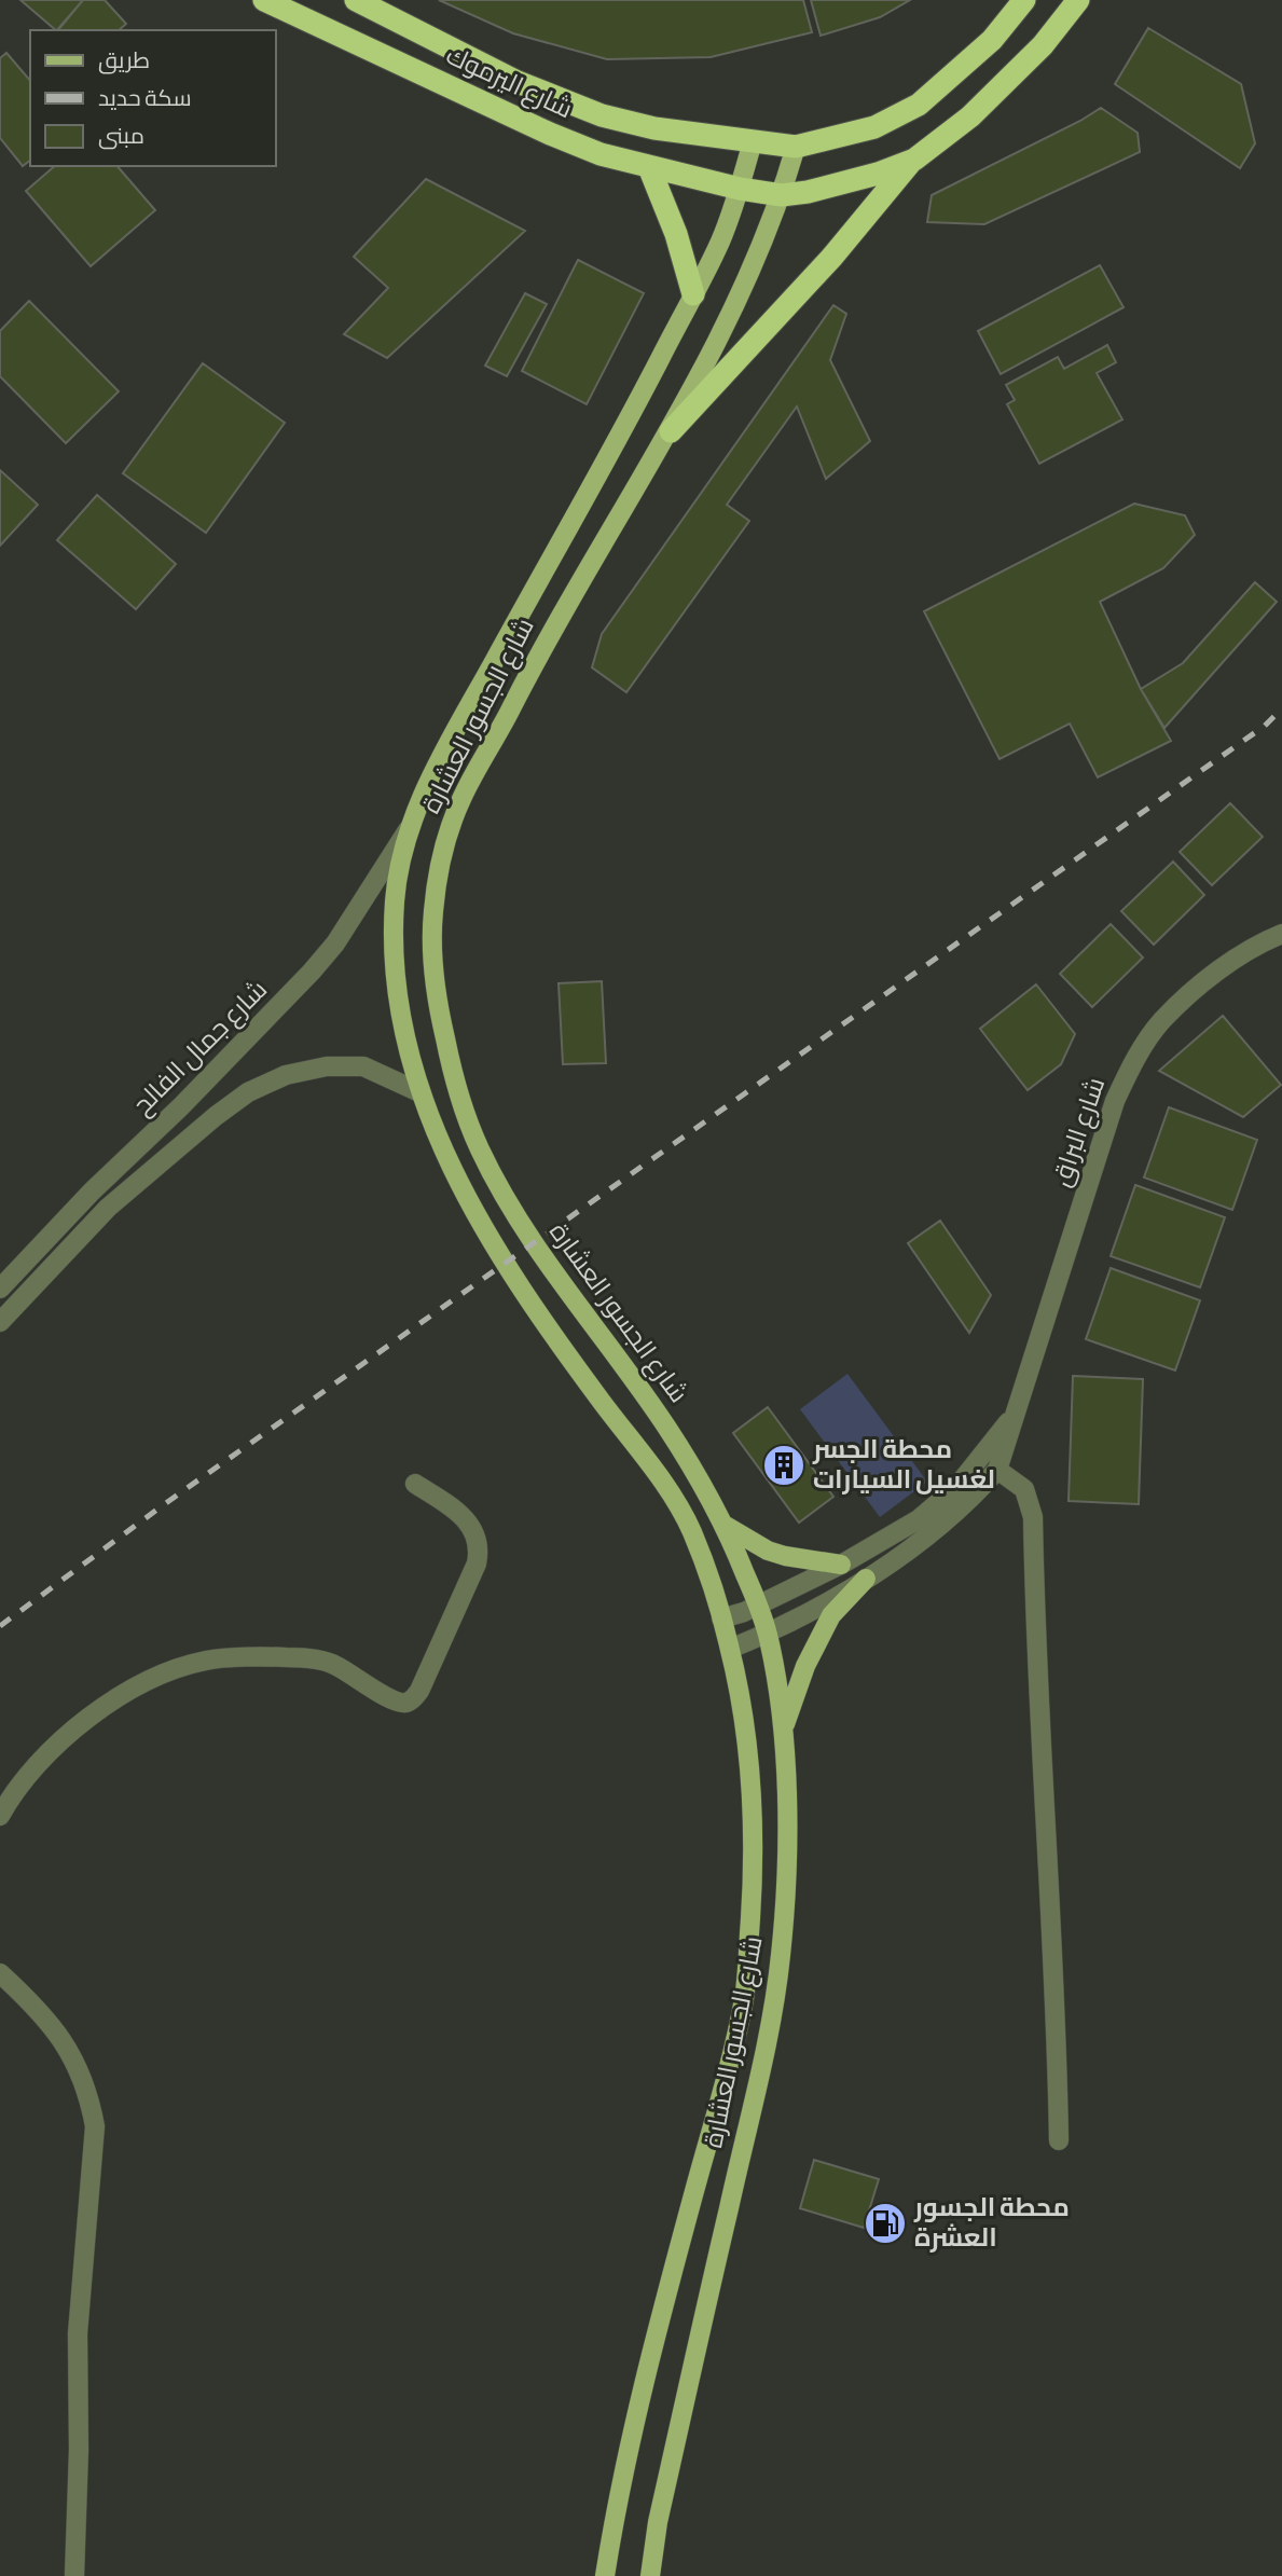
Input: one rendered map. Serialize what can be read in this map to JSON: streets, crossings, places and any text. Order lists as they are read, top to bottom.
{
  "streets": {
    "highway": ["شارع اليرموك"],
    "main road": ["شارع الجسور العشارة"],
    "street": ["شارع جمال الفالح", "شارع البراق"]
  },
  "crossings": [
    ["شارع اليرموك", "شارع الجسور العشارة"],
    ["شارع الجسور العشارة", "شارع جمال الفالح"],
    ["شارع الجسور العشارة", "شارع البراق"]
  ],
  "places": {
    "building": ["محطة الجسر لغسيل السيارات"],
    "fuel station": ["محطة الجسور العشرة"]
  },
  "legend": ["طريق", "سكة حديد", "مبنى"]
}
